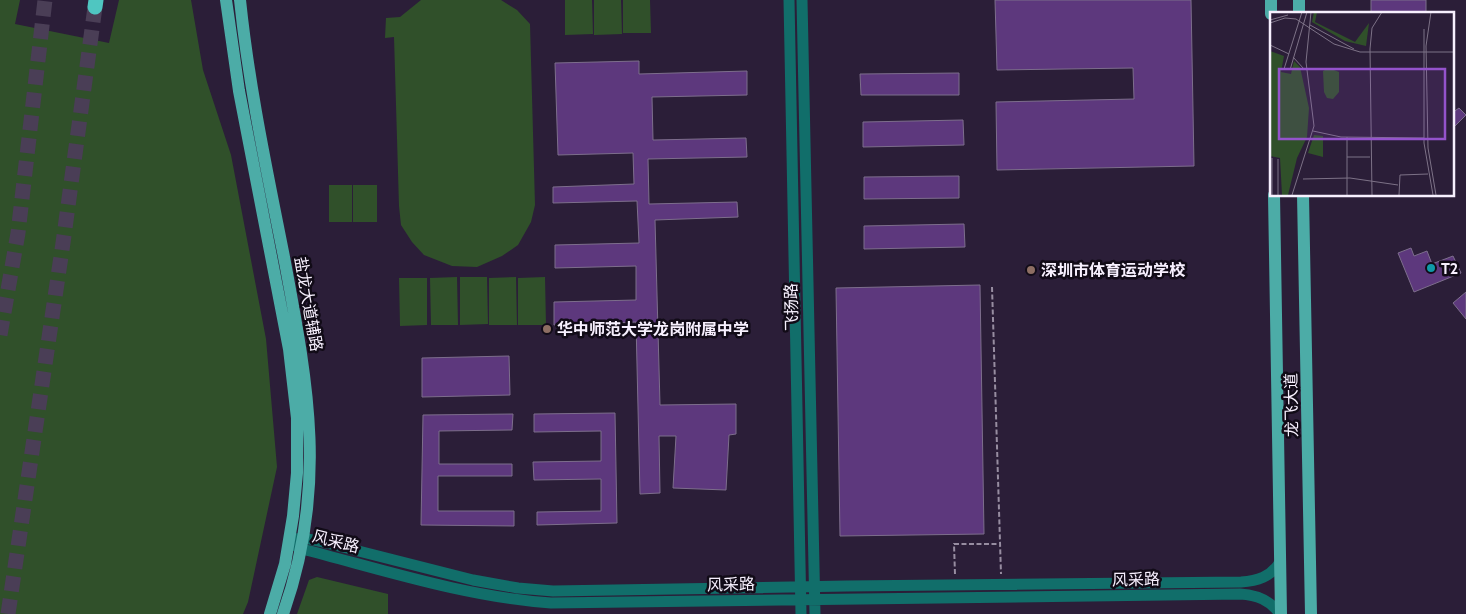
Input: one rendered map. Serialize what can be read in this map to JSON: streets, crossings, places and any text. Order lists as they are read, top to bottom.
{
  "streets": {
    "main road": ["盐龙大道辅路", "龙飞大道"],
    "street": ["飞扬路", "风采路"]
  },
  "crossings": [
    ["盐龙大道辅路", "风采路"],
    ["飞扬路", "风采路"],
    ["龙飞大道", "风采路"]
  ],
  "places": ["T2", "深圳市体育运动学校", "华中师范大学龙岗附属中学"]
}
